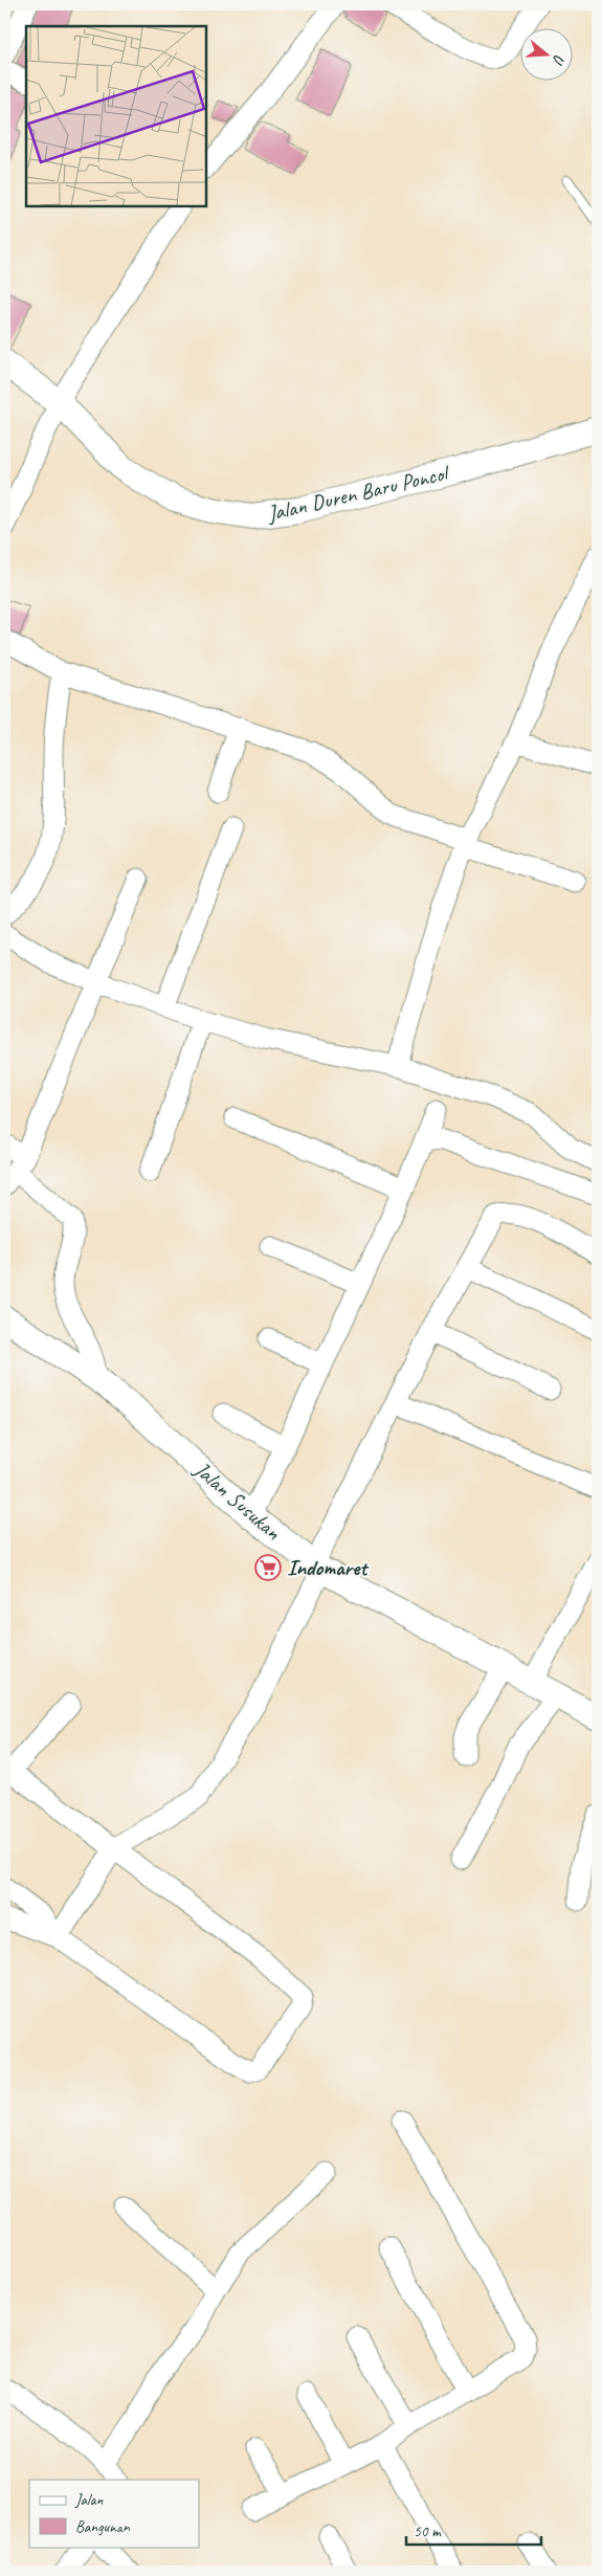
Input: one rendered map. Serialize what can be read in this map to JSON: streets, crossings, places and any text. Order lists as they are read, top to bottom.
{
  "streets": {
    "street": ["Jalan Duren Baru Poncol", "Jalan Susukan"]
  },
  "places": {
    "supermarket": ["Indomaret"]
  },
  "legend": ["Jalan", "Bangunan"],
  "scale_bar": "50 m",
  "north": "right"
}
